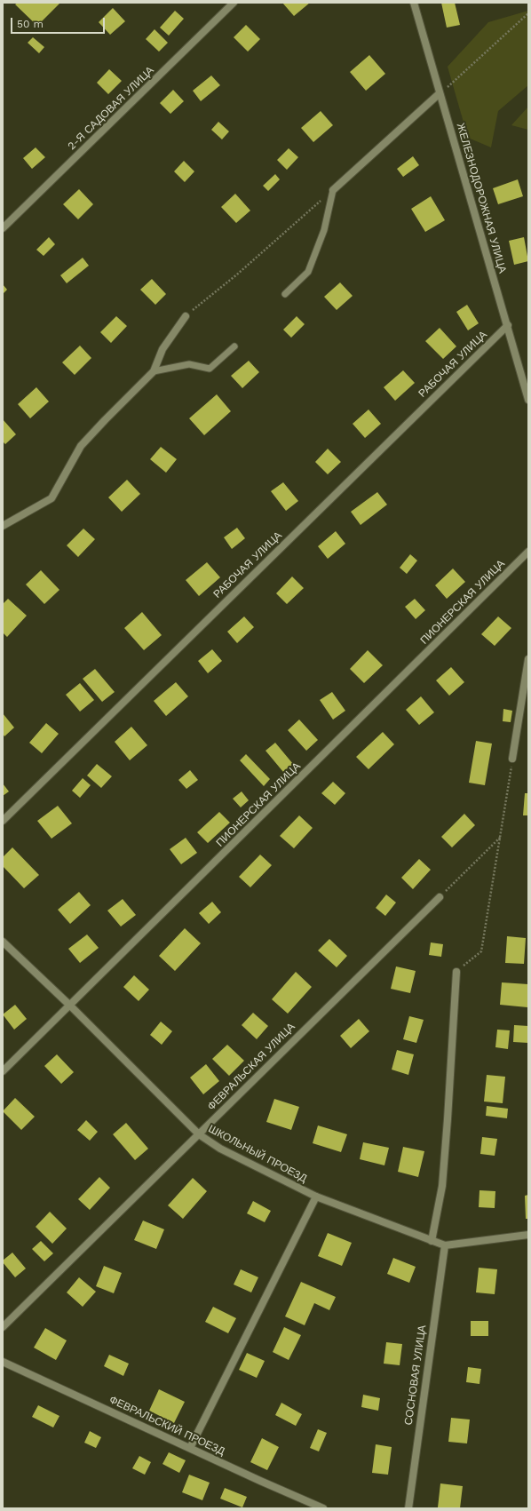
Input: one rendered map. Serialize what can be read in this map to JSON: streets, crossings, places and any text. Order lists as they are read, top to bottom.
{
  "streets": {
    "street": [
      "2-Я САДОВАЯ УЛИЦА",
      "ЖЕЛЕЗНОДОРОЖНАЯ УЛИЦА",
      "РАБОЧАЯ УЛИЦА",
      "ПИОНЕРСКАЯ УЛИЦА",
      "ФЕВРАЛЬСКАЯ УЛИЦА",
      "ШКОЛЬНЫЙ ПРОЕЗД",
      "СОСНОВАЯ УЛИЦА",
      "ФЕВРАЛЬСКИЙ ПРОЕЗД"
    ]
  },
  "crossings": [
    ["ЖЕЛЕЗНОДОРОЖНАЯ УЛИЦА", "РАБОЧАЯ УЛИЦА"],
    ["ПИОНЕРСКАЯ УЛИЦА", "ШКОЛЬНЫЙ ПРОЕЗД"],
    ["ФЕВРАЛЬСКАЯ УЛИЦА", "ШКОЛЬНЫЙ ПРОЕЗД"],
    ["ШКОЛЬНЫЙ ПРОЕЗД", "СОСНОВАЯ УЛИЦА"]
  ],
  "scale_bar": "50 m"
}
